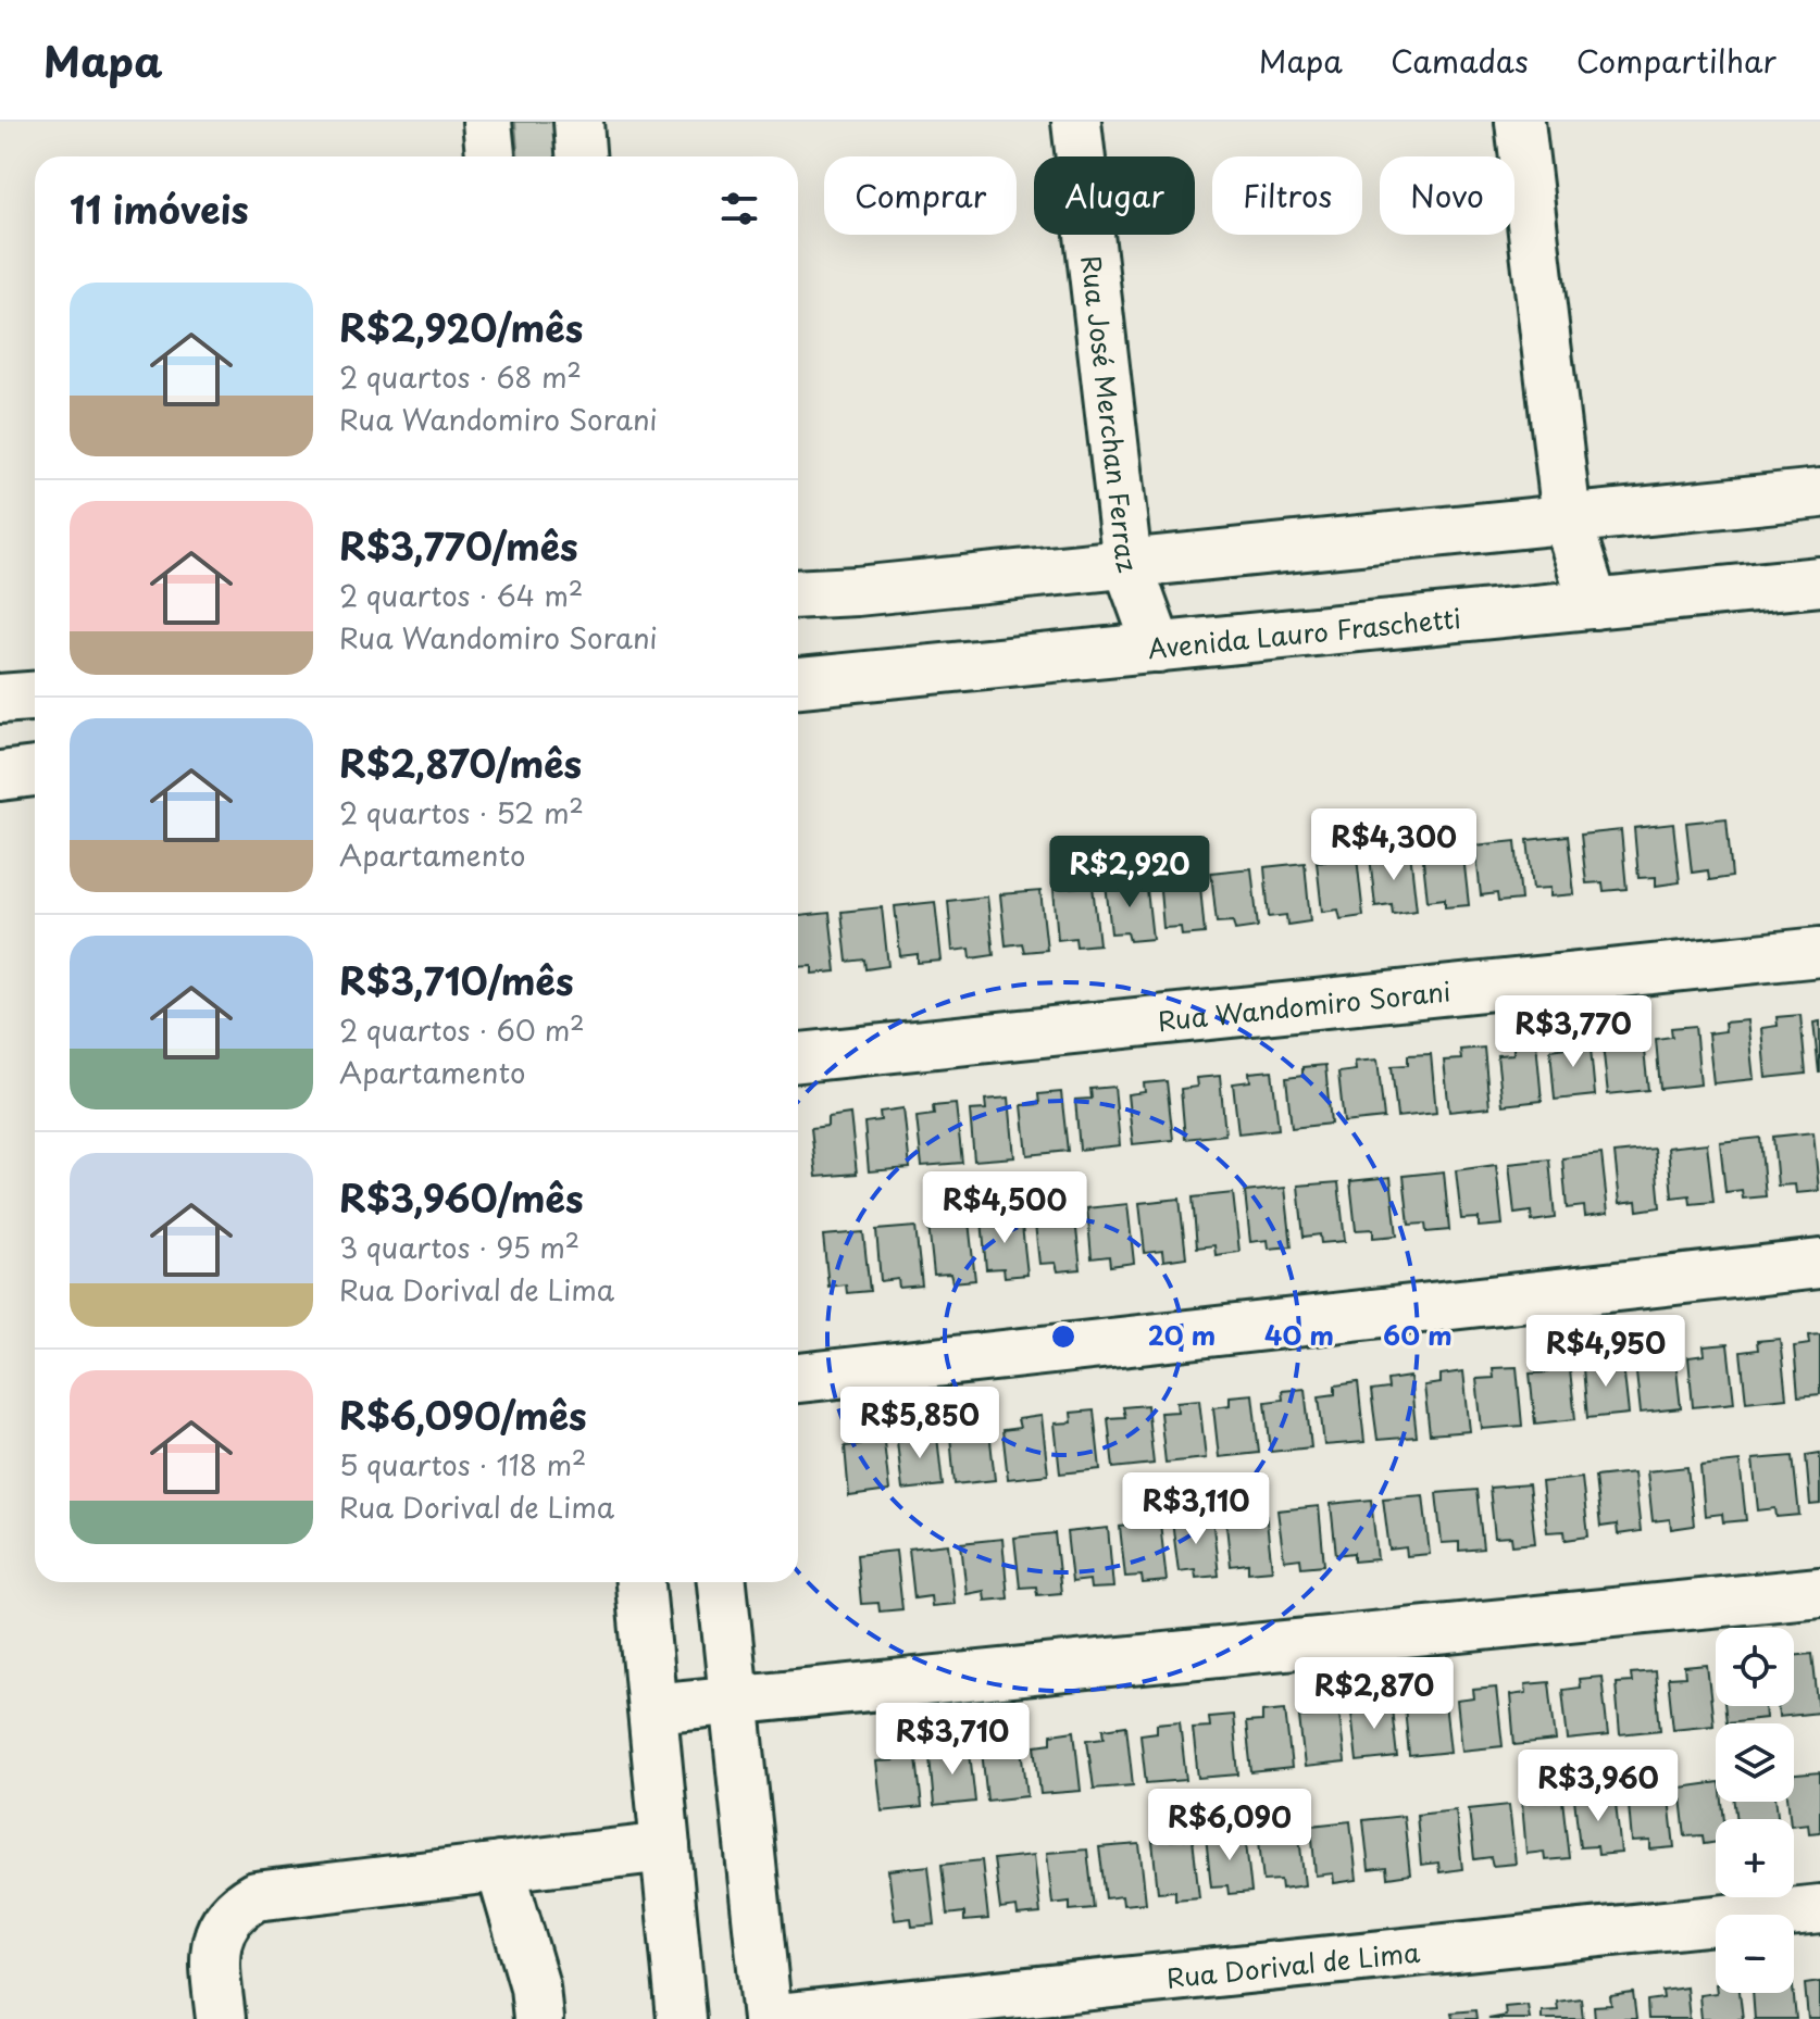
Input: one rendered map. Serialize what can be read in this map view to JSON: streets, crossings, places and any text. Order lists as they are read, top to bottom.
{
  "streets": {
    "street": [
      "Rua José Merchan Ferraz",
      "Avenida Lauro Fraschetti",
      "Rua Wandomiro Sorani",
      "Rua Dorival de Lima"
    ]
  },
  "crossings": [
    ["Rua José Merchan Ferraz", "Avenida Lauro Fraschetti"]
  ],
  "page": {
    "header": "Mapa",
    "nav": ["Mapa", "Camadas", "Compartilhar"],
    "chip": [
      "Comprar",
      "Alugar",
      "Filtros",
      "Novo"
    ],
    "heading": "11 imóveis",
    "list": [
      {
        "name": "R$2,920/mês",
        "note": "2 quartos · 68 m² · Rua Wandomiro Sorani"
      },
      {
        "name": "R$3,770/mês",
        "note": "2 quartos · 64 m² · Rua Wandomiro Sorani"
      },
      {
        "name": "R$2,870/mês",
        "note": "2 quartos · 52 m² · Apartamento"
      },
      {
        "name": "R$3,710/mês",
        "note": "2 quartos · 60 m² · Apartamento"
      },
      {
        "name": "R$3,960/mês",
        "note": "3 quartos · 95 m² · Rua Dorival de Lima"
      },
      {
        "name": "R$6,090/mês",
        "note": "5 quartos · 118 m² · Rua Dorival de Lima"
      }
    ],
    "price": [
      "R$4,300",
      "R$2,920",
      "R$3,770",
      "R$4,500",
      "R$4,950",
      "R$5,850",
      "R$3,110",
      "R$2,870",
      "R$3,710",
      "R$3,960",
      "R$6,090"
    ],
    "map_buttons": ["+", "−"]
  },
  "rings": ["20 m", "40 m", "60 m"]
}
